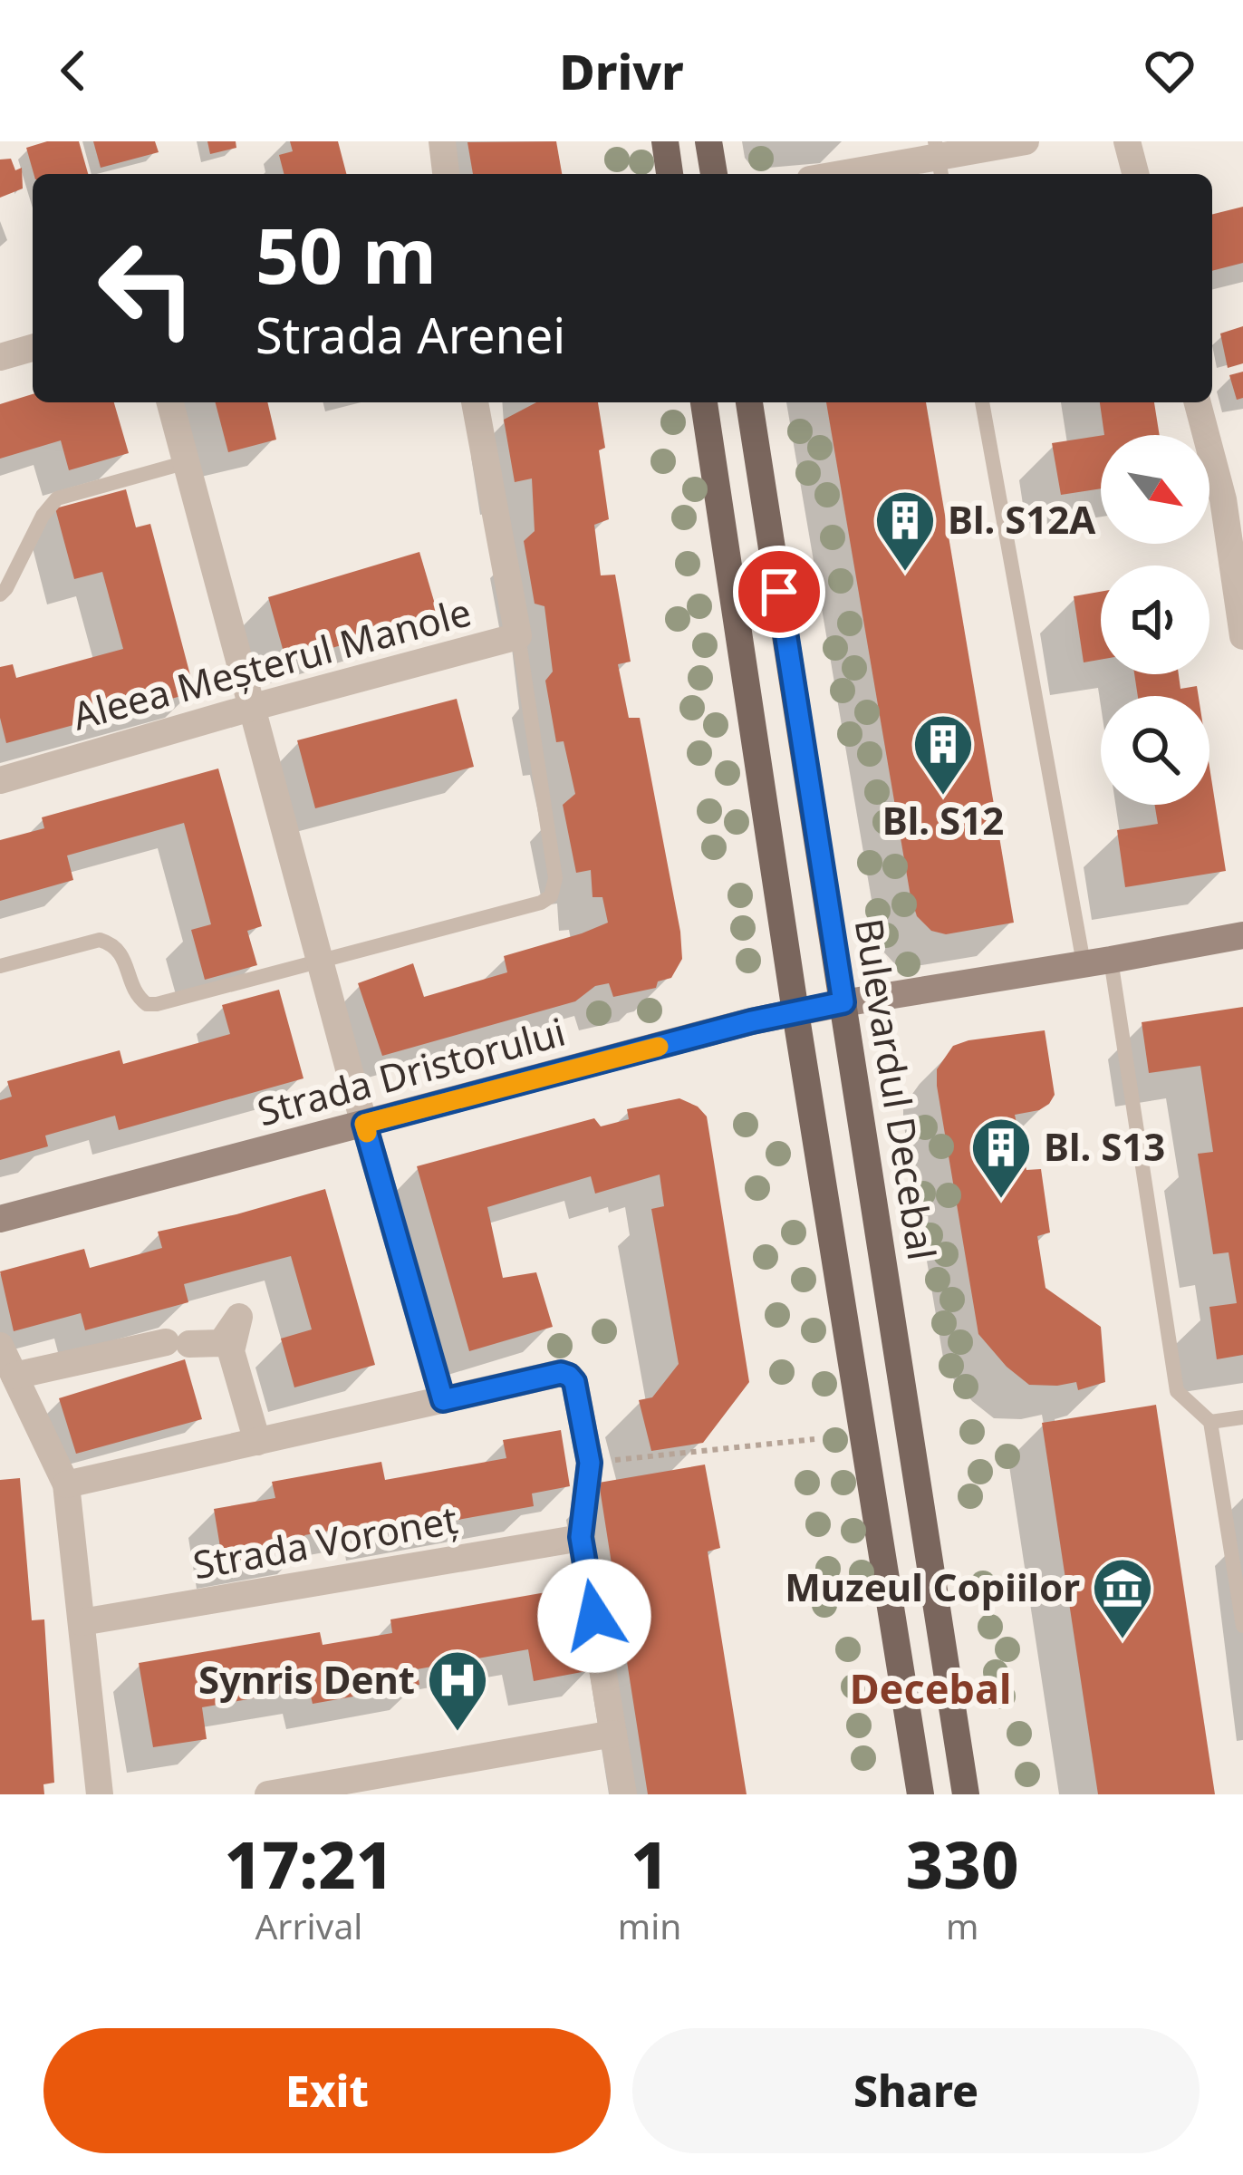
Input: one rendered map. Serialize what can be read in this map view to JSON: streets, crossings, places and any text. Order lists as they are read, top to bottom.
{
  "streets": {
    "main road": ["Bulevardul Decebal"],
    "street": ["Aleea Meșterul Manole", "Strada Dristorului", "Strada Voroneț"]
  },
  "crossings": [
    ["Strada Dristorului", "Bulevardul Decebal"]
  ],
  "districts": ["Decebal"],
  "places": {
    "building": ["Bl. S12A", "Bl. S12", "Bl. S13"],
    "museum": ["Muzeul Copiilor"],
    "hospital": ["Synris Dent"]
  },
  "north": "bottom right",
  "page": {
    "header": "Drivr",
    "turn": ["50 m", "Strada Arenei"],
    "eta": [
      "17:21",
      "Arrival",
      "1",
      "min",
      "330",
      "m"
    ],
    "buttons": ["Exit", "Share"]
  }
}
